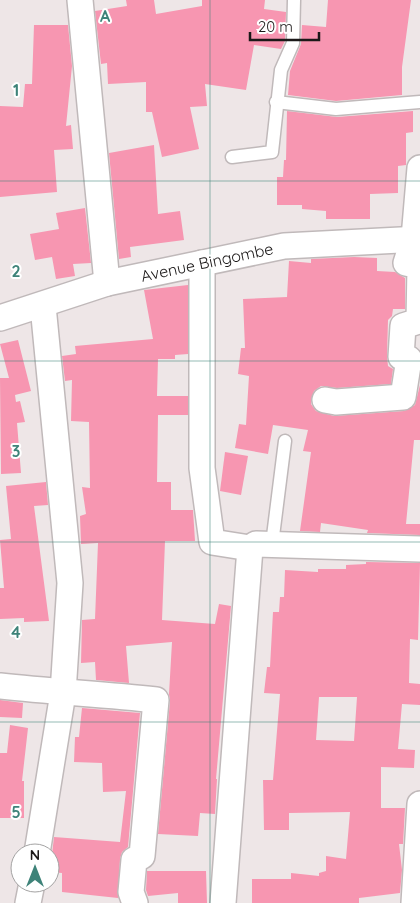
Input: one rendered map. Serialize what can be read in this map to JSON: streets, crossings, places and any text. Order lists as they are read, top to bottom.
{
  "streets": {
    "street": ["Avenue Bingombe"]
  },
  "scale_bar": "20 m",
  "north": "top",
  "grid": {
    "columns": ["A"],
    "rows": [
      "1",
      "2",
      "3",
      "4",
      "5"
    ]
  }
}
